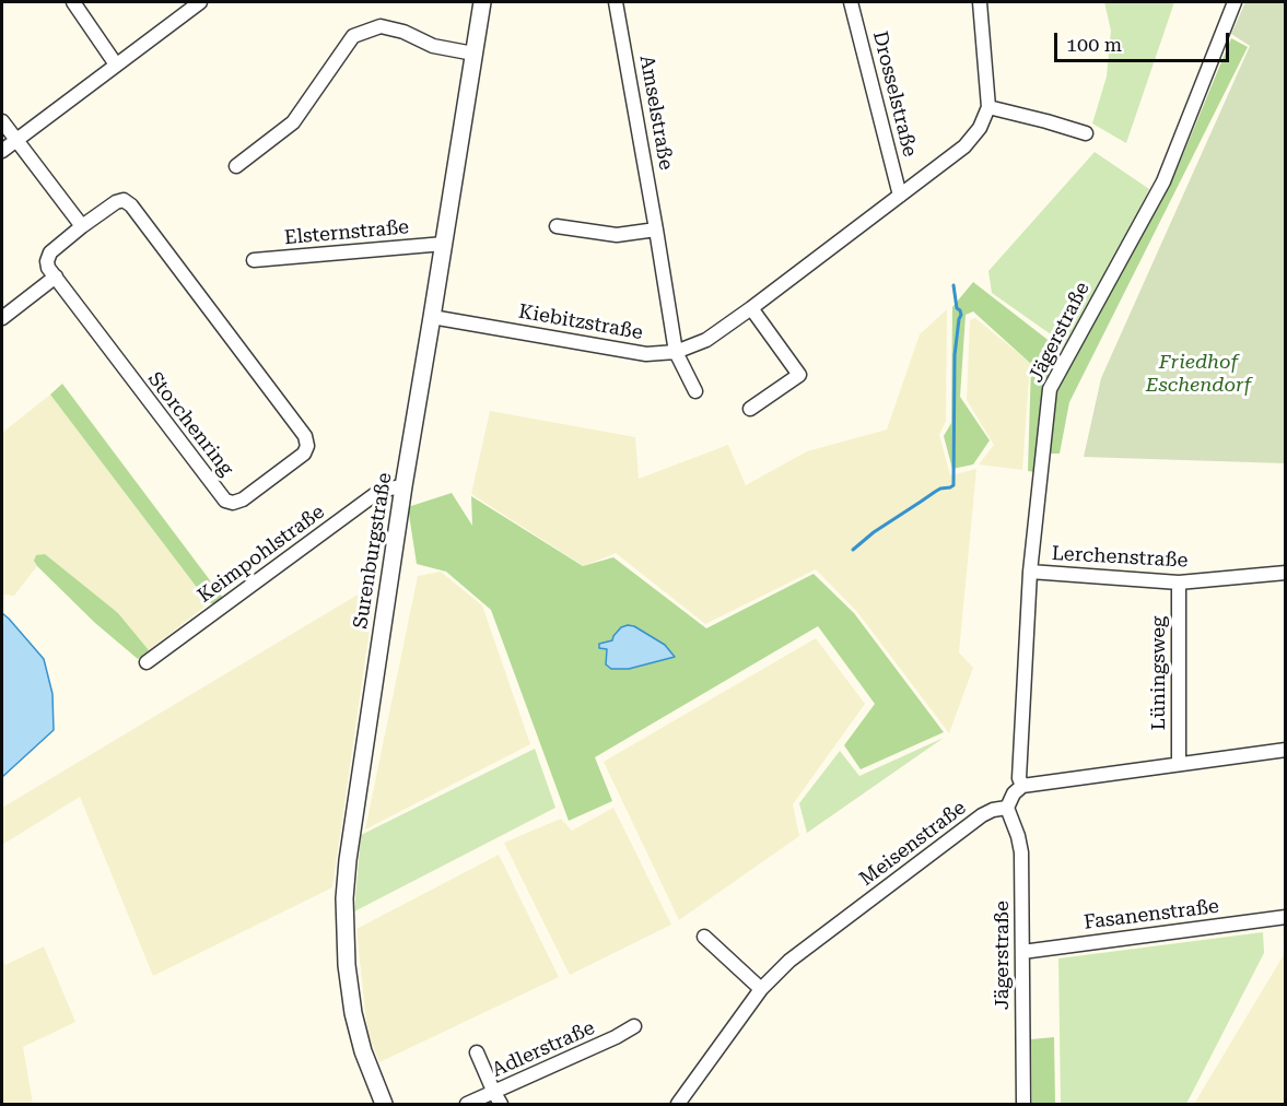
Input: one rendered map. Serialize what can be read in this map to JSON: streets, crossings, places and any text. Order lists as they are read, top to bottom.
{
  "streets": {
    "street": [
      "Drosselstraße",
      "Amselstraße",
      "Elsternstraße",
      "Kiebitzstraße",
      "Jägerstraße",
      "Storchenring",
      "Surenburgstraße",
      "Keimpohlstraße",
      "Lerchenstraße",
      "Lüningsweg",
      "Meisenstraße",
      "Fasanenstraße",
      "Adlerstraße"
    ]
  },
  "crossings": [
    ["Drosselstraße", "Kiebitzstraße"],
    ["Amselstraße", "Kiebitzstraße"],
    ["Elsternstraße", "Surenburgstraße"],
    ["Kiebitzstraße", "Surenburgstraße"],
    ["Jägerstraße", "Lerchenstraße"],
    ["Jägerstraße", "Meisenstraße"],
    ["Jägerstraße", "Fasanenstraße"],
    ["Surenburgstraße", "Keimpohlstraße"],
    ["Lerchenstraße", "Lüningsweg"]
  ],
  "parks": ["Friedhof Eschendorf"],
  "scale_bar": "100 m"
}
